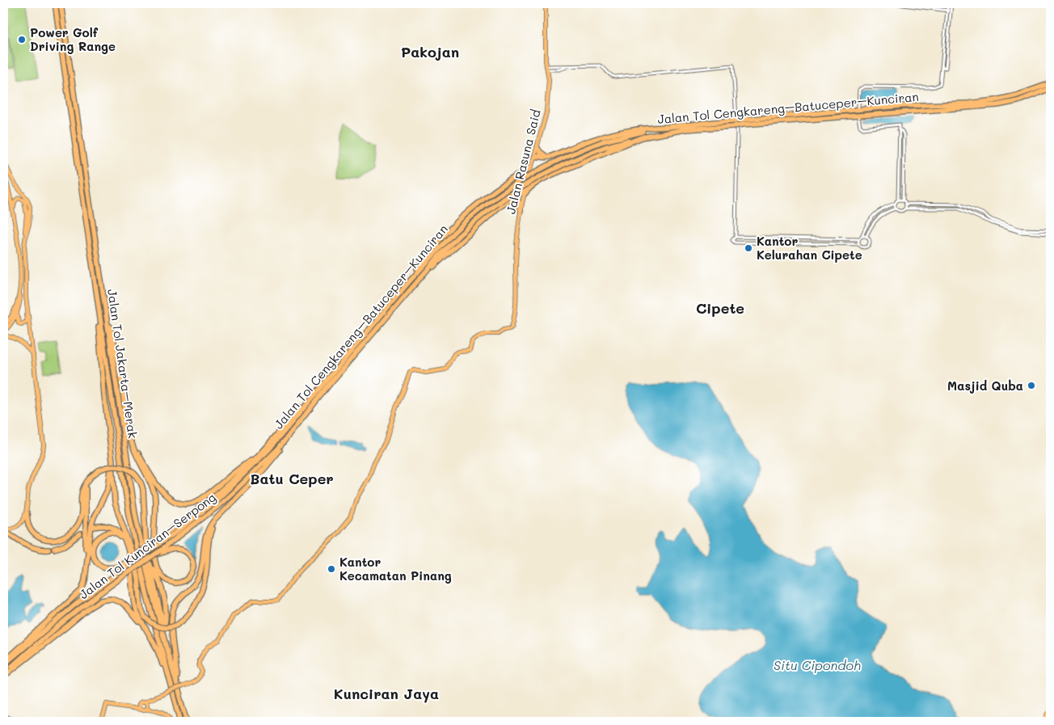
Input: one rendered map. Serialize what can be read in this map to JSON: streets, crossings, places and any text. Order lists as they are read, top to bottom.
{
  "streets": {
    "highway": ["Jalan Tol Cengkareng–Batuceper–Kunciran", "Jalan Tol Jakarta–Merak", "Jalan Tol Kunciran–Serpong"],
    "main road": ["Jalan Rasuna Said"]
  },
  "crossings": [
    ["Jalan Tol Cengkareng–Batuceper–Kunciran", "Jalan Tol Kunciran–Serpong"]
  ],
  "districts": [
    "Pakojan",
    "Cipete",
    "Batu Ceper",
    "Kunciran Jaya"
  ],
  "water": ["Situ Cipondoh"],
  "places": [
    "Power Golf Driving Range",
    "Kantor Kelurahan Cipete",
    "Masjid Quba",
    "Kantor Kecamatan Pinang"
  ]
}
